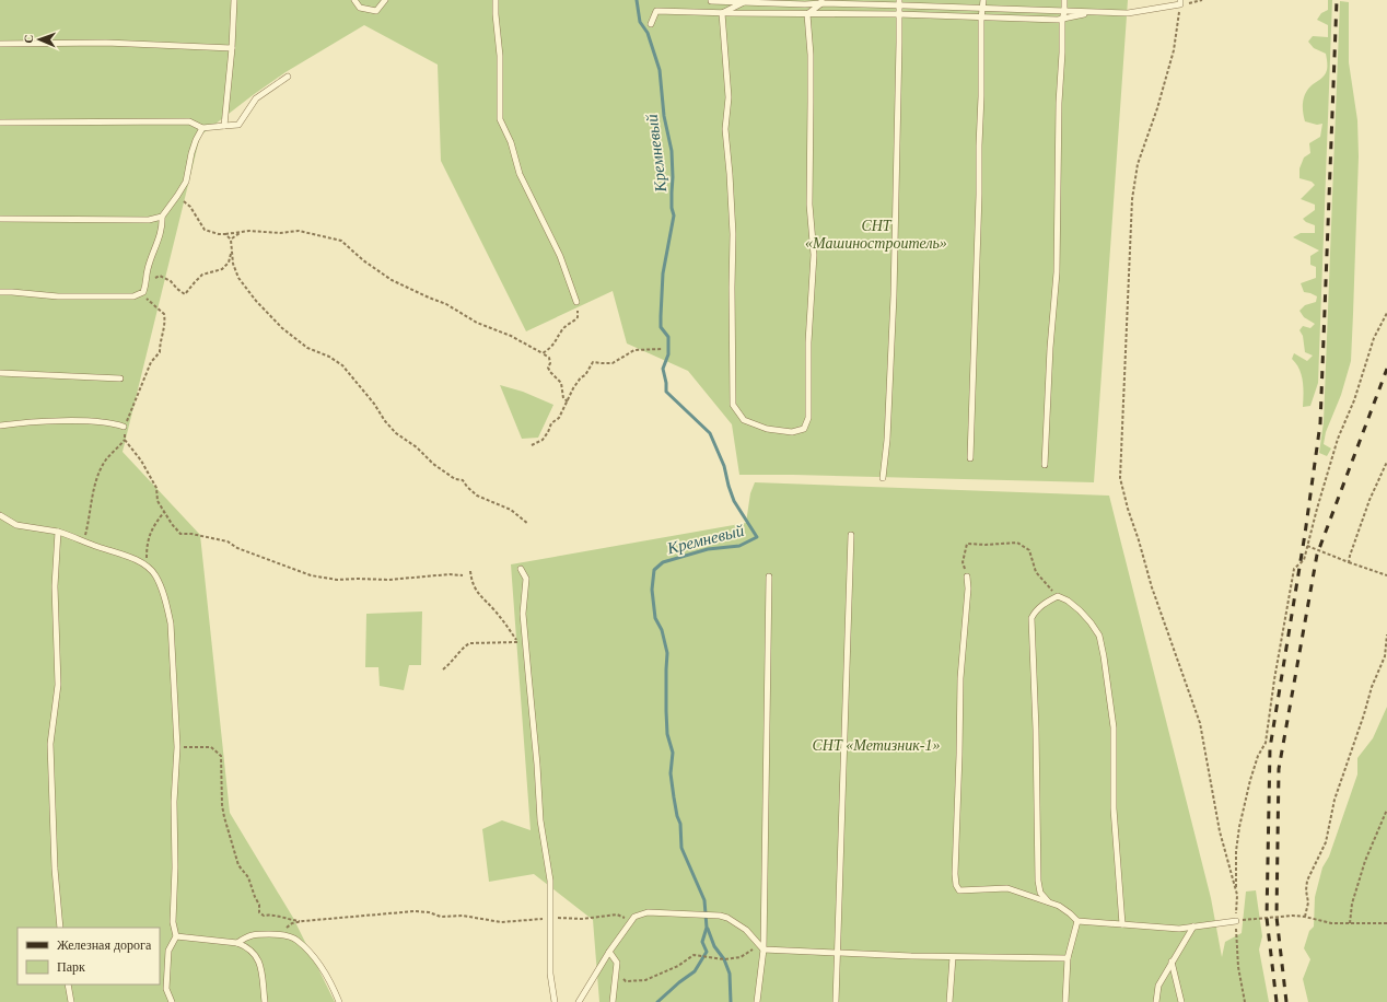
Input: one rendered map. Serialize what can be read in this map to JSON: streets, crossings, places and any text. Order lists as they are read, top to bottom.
{
  "water": ["Кремневый"],
  "parks": ["СНТ «Машиностроитель»", "СНТ «Метизник-1»"],
  "legend": ["Железная дорога", "Парк"],
  "north": "left"
}
